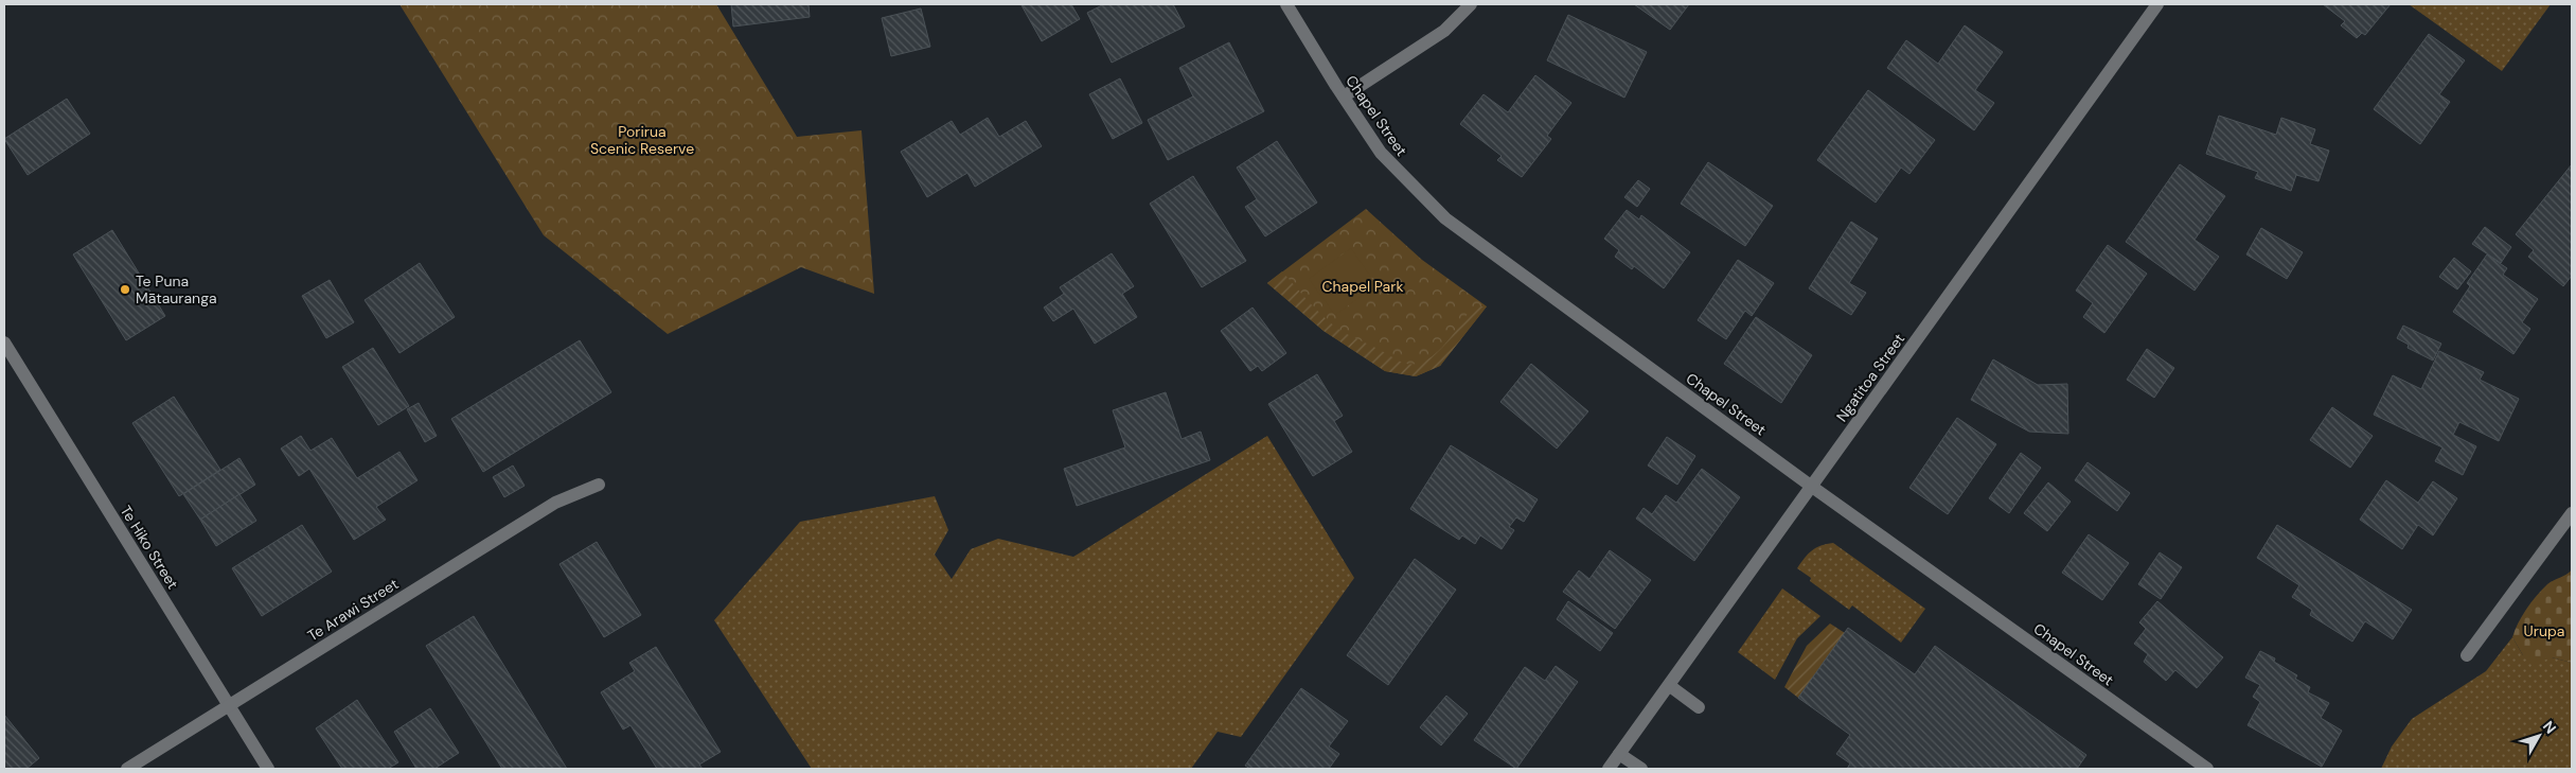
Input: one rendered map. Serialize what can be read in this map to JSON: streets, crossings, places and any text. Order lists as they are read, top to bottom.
{
  "streets": {
    "street": [
      "Chapel Street",
      "Ngatitoa Street",
      "Te Hiko Street",
      "Te Arawi Street"
    ]
  },
  "crossings": [
    ["Chapel Street", "Ngatitoa Street"],
    ["Te Hiko Street", "Te Arawi Street"]
  ],
  "parks": ["Porirua Scenic Reserve", "Chapel Park", "Urupa"],
  "places": ["Te Puna Mātauranga"],
  "north": "top right"
}
